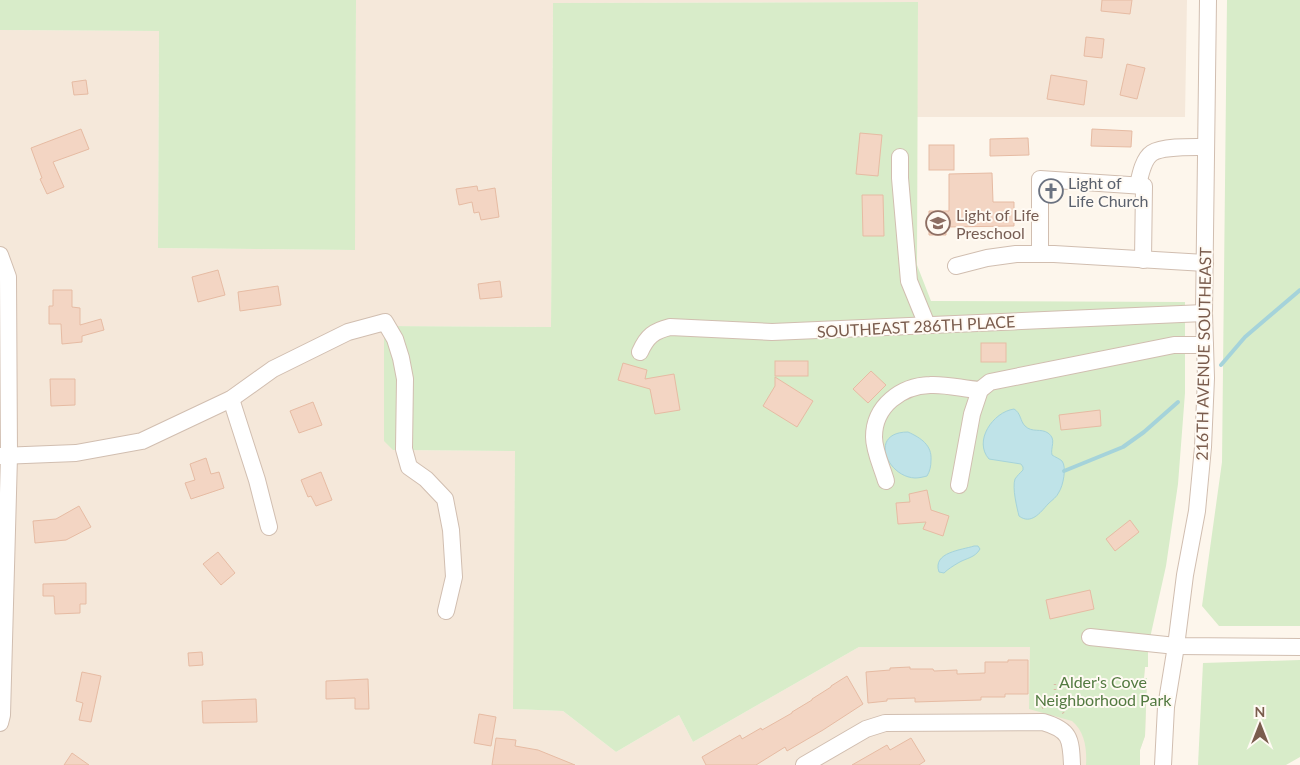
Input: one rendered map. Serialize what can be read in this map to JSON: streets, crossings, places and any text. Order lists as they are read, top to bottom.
{
  "streets": {
    "street": ["SOUTHEAST 286TH PLACE", "216TH AVENUE SOUTHEAST"]
  },
  "crossings": [
    ["SOUTHEAST 286TH PLACE", "216TH AVENUE SOUTHEAST"]
  ],
  "parks": ["Alder's Cove Neighborhood Park"],
  "places": {
    "church": ["Light of Life Church"],
    "school or university": ["Light of Life Preschool"]
  },
  "north": "top"
}
